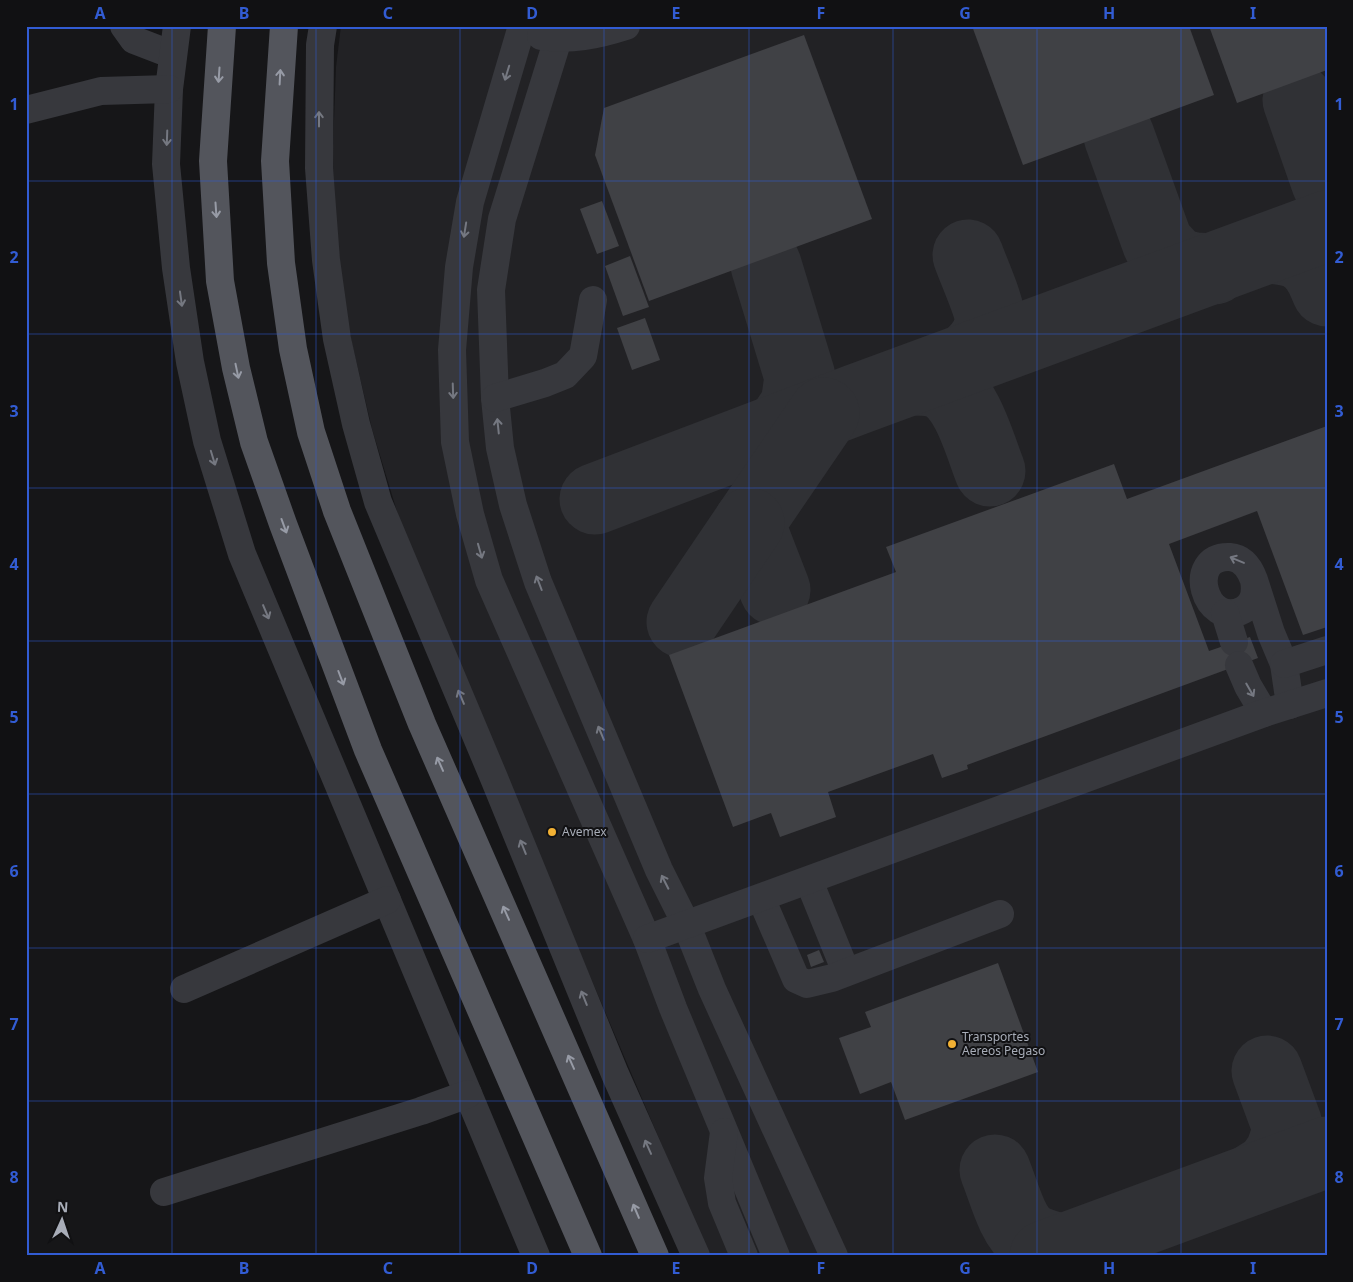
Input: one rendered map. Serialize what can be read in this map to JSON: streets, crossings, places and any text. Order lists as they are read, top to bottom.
{
  "places": ["Avemex", "Transportes Aereos Pegaso"],
  "north": "top",
  "grid": {
    "columns": [
      "A",
      "B",
      "C",
      "D",
      "E",
      "F",
      "G",
      "H",
      "I"
    ],
    "rows": [
      "1",
      "2",
      "3",
      "4",
      "5",
      "6",
      "7",
      "8"
    ]
  }
}
